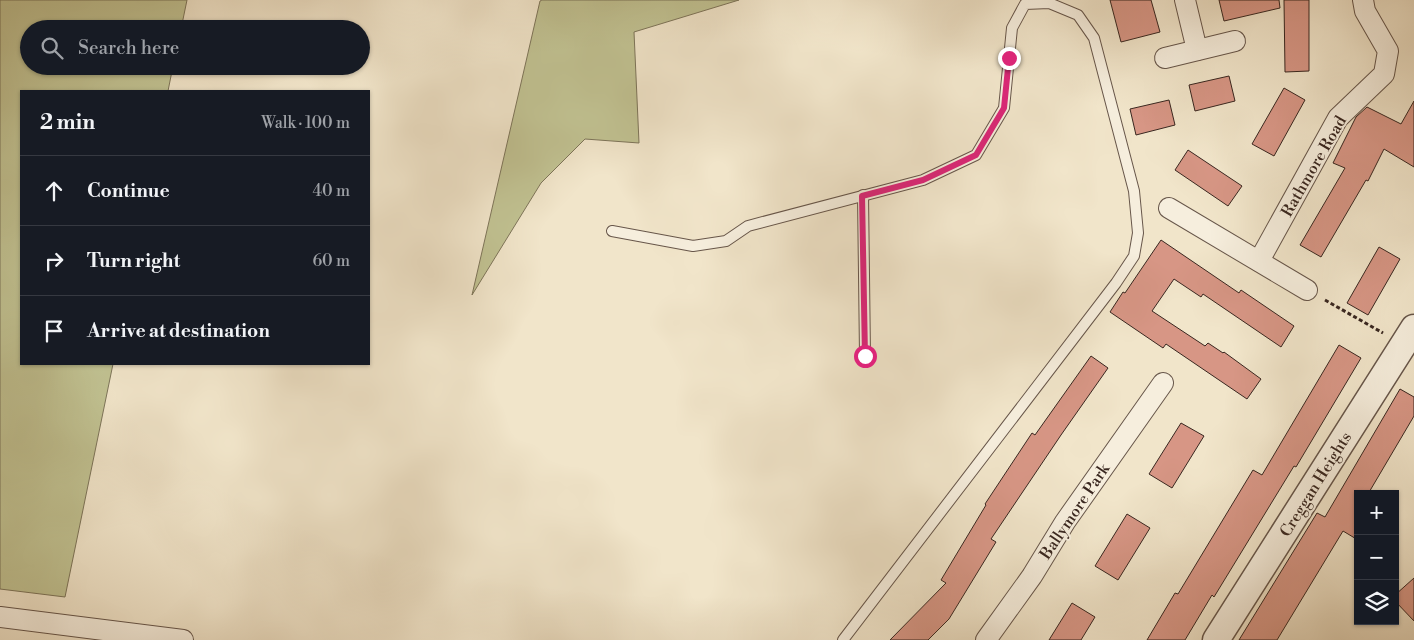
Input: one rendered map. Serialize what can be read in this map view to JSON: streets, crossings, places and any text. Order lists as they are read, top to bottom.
{
  "streets": {
    "street": ["Rathmore Road", "Creggan Heights", "Ballymore Park"]
  },
  "page": {
    "search": "Search here",
    "heading": ["2 min", "Walk · 100 m"],
    "list": [
      ["Continue", "40 m"],
      ["Turn right", "60 m"],
      "Arrive at destination"
    ],
    "map_buttons": ["+", "−"]
  }
}
